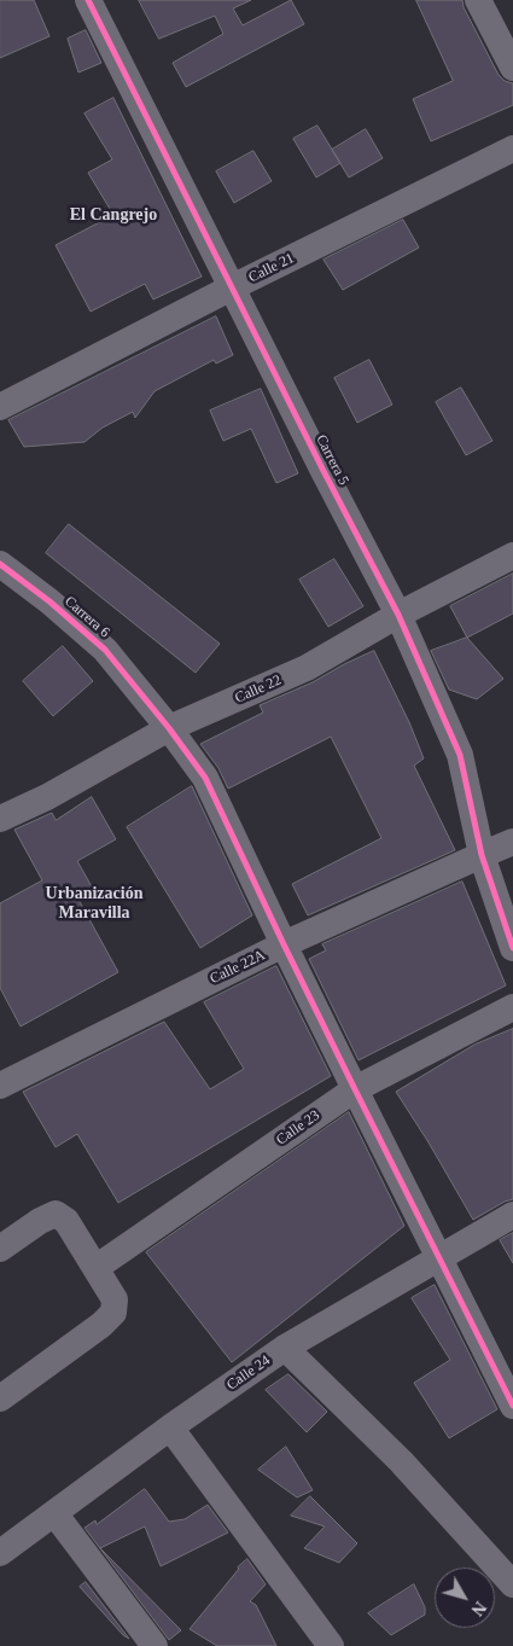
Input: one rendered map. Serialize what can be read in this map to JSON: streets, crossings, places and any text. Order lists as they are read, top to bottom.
{
  "streets": {
    "street": [
      "Calle 21",
      "Carrera 5",
      "Carrera 6",
      "Calle 22",
      "Calle 22A",
      "Calle 23",
      "Calle 24"
    ]
  },
  "crossings": [
    ["Calle 21", "Carrera 5"],
    ["Carrera 5", "Calle 22"],
    ["Carrera 5", "Calle 22A"],
    ["Carrera 6", "Calle 22"],
    ["Carrera 6", "Calle 22A"],
    ["Carrera 6", "Calle 23"],
    ["Carrera 6", "Calle 24"]
  ],
  "districts": ["El Cangrejo", "Urbanización Maravilla"],
  "north": "bottom right"
}
